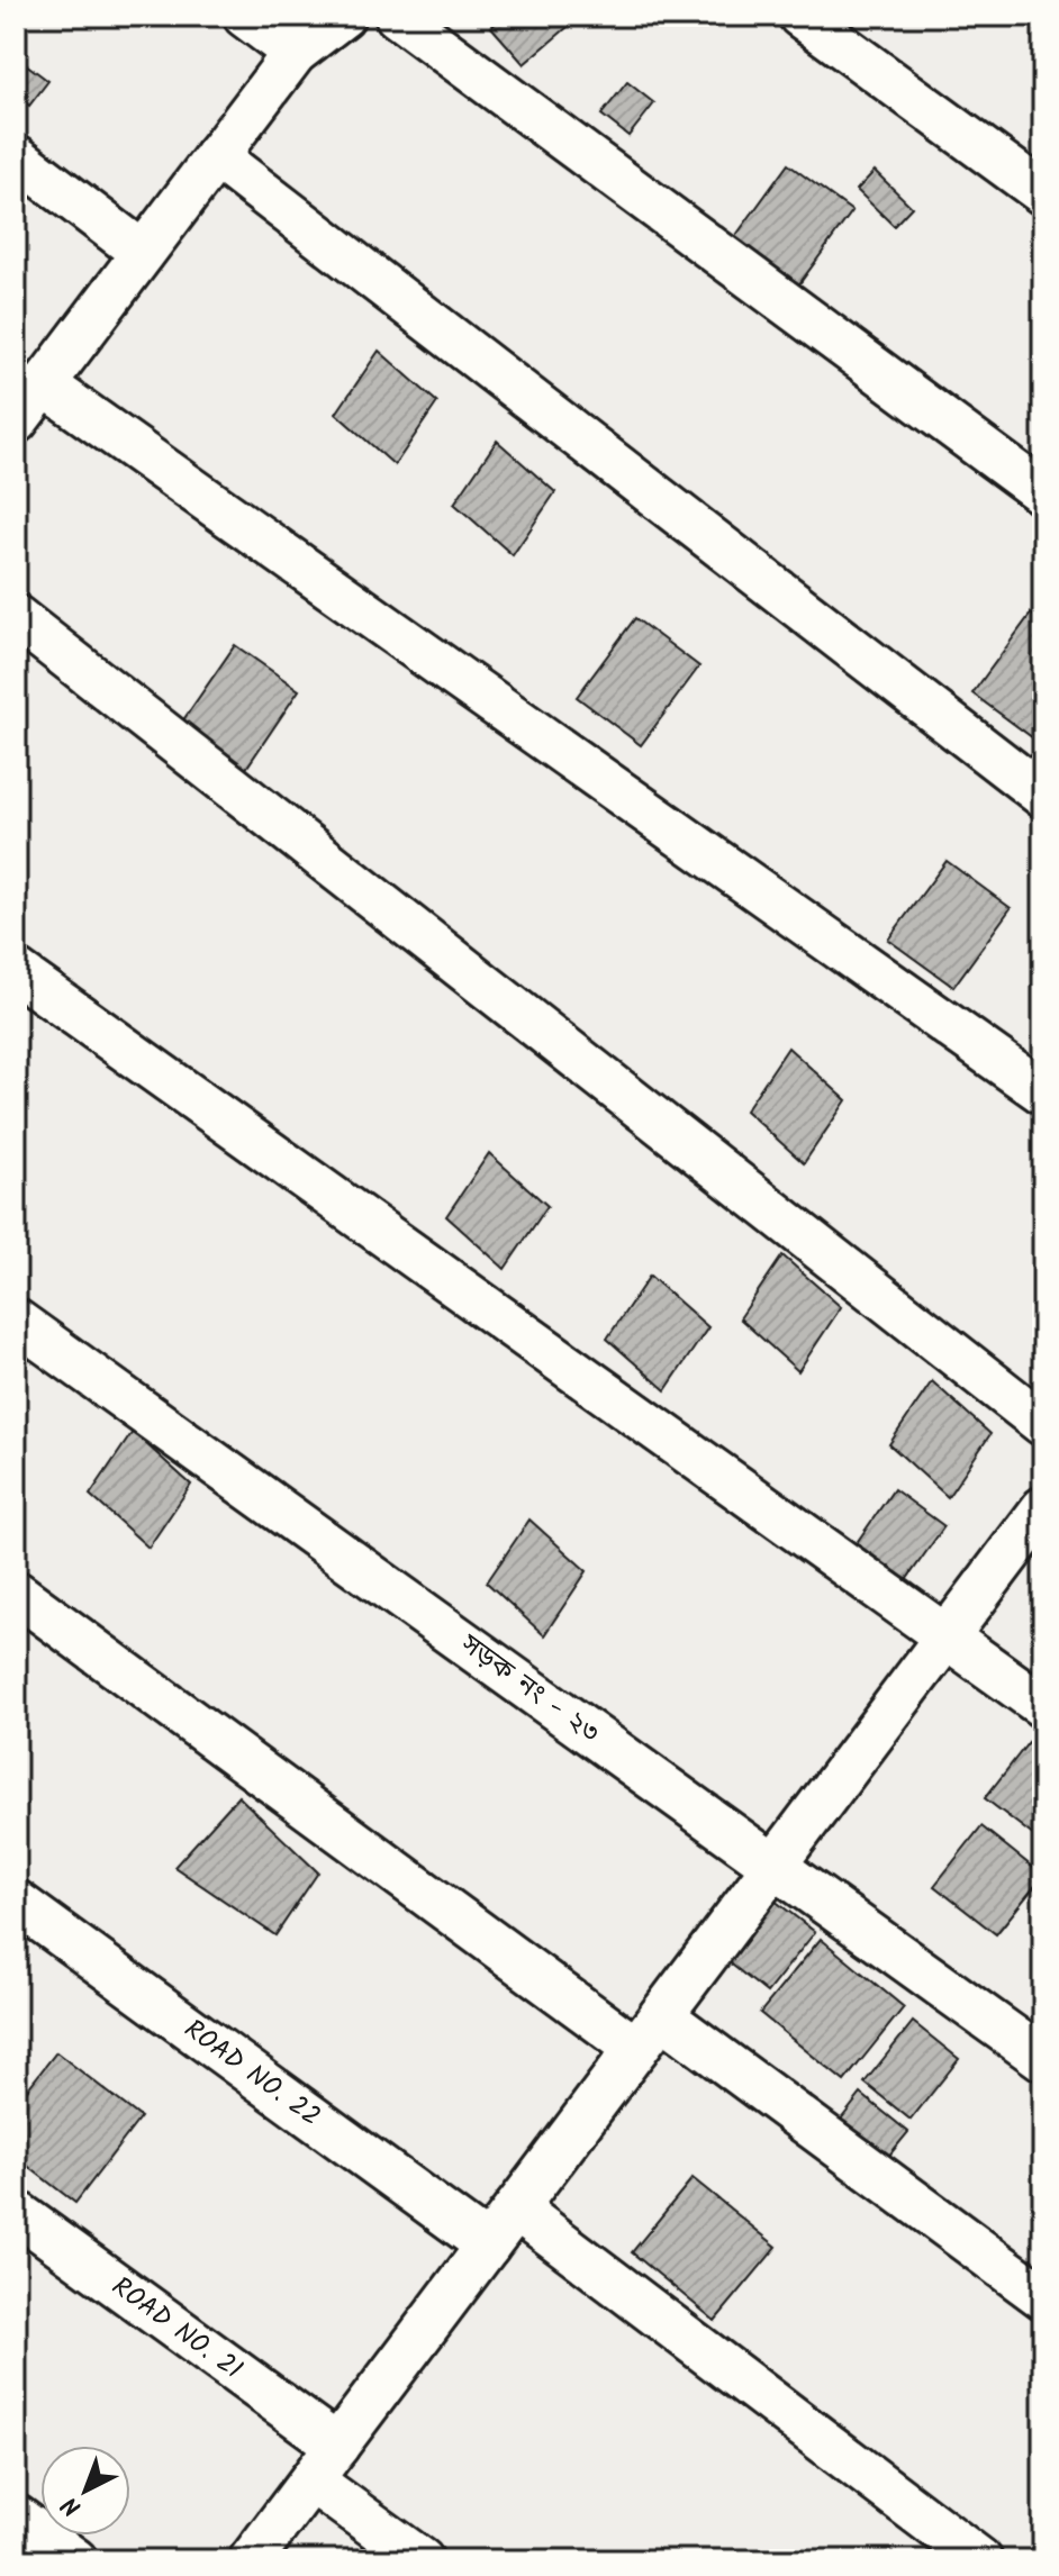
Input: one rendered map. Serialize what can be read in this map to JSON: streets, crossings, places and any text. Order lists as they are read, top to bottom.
{
  "streets": {
    "street": ["সড়ক নং - ২৩", "ROAD NO. 22", "ROAD NO. 21"]
  },
  "north": "bottom left"
}
